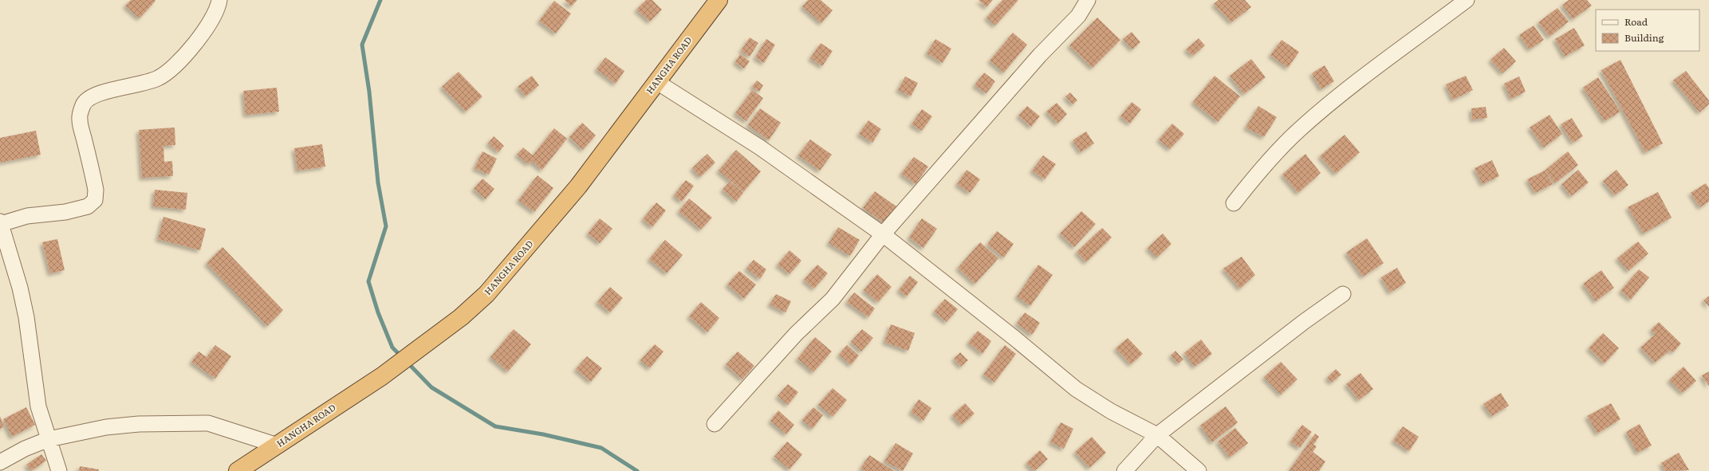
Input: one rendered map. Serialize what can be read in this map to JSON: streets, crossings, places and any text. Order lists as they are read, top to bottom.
{
  "streets": {
    "highway": ["HANGHA ROAD"]
  },
  "legend": ["Road", "Building"]
}
